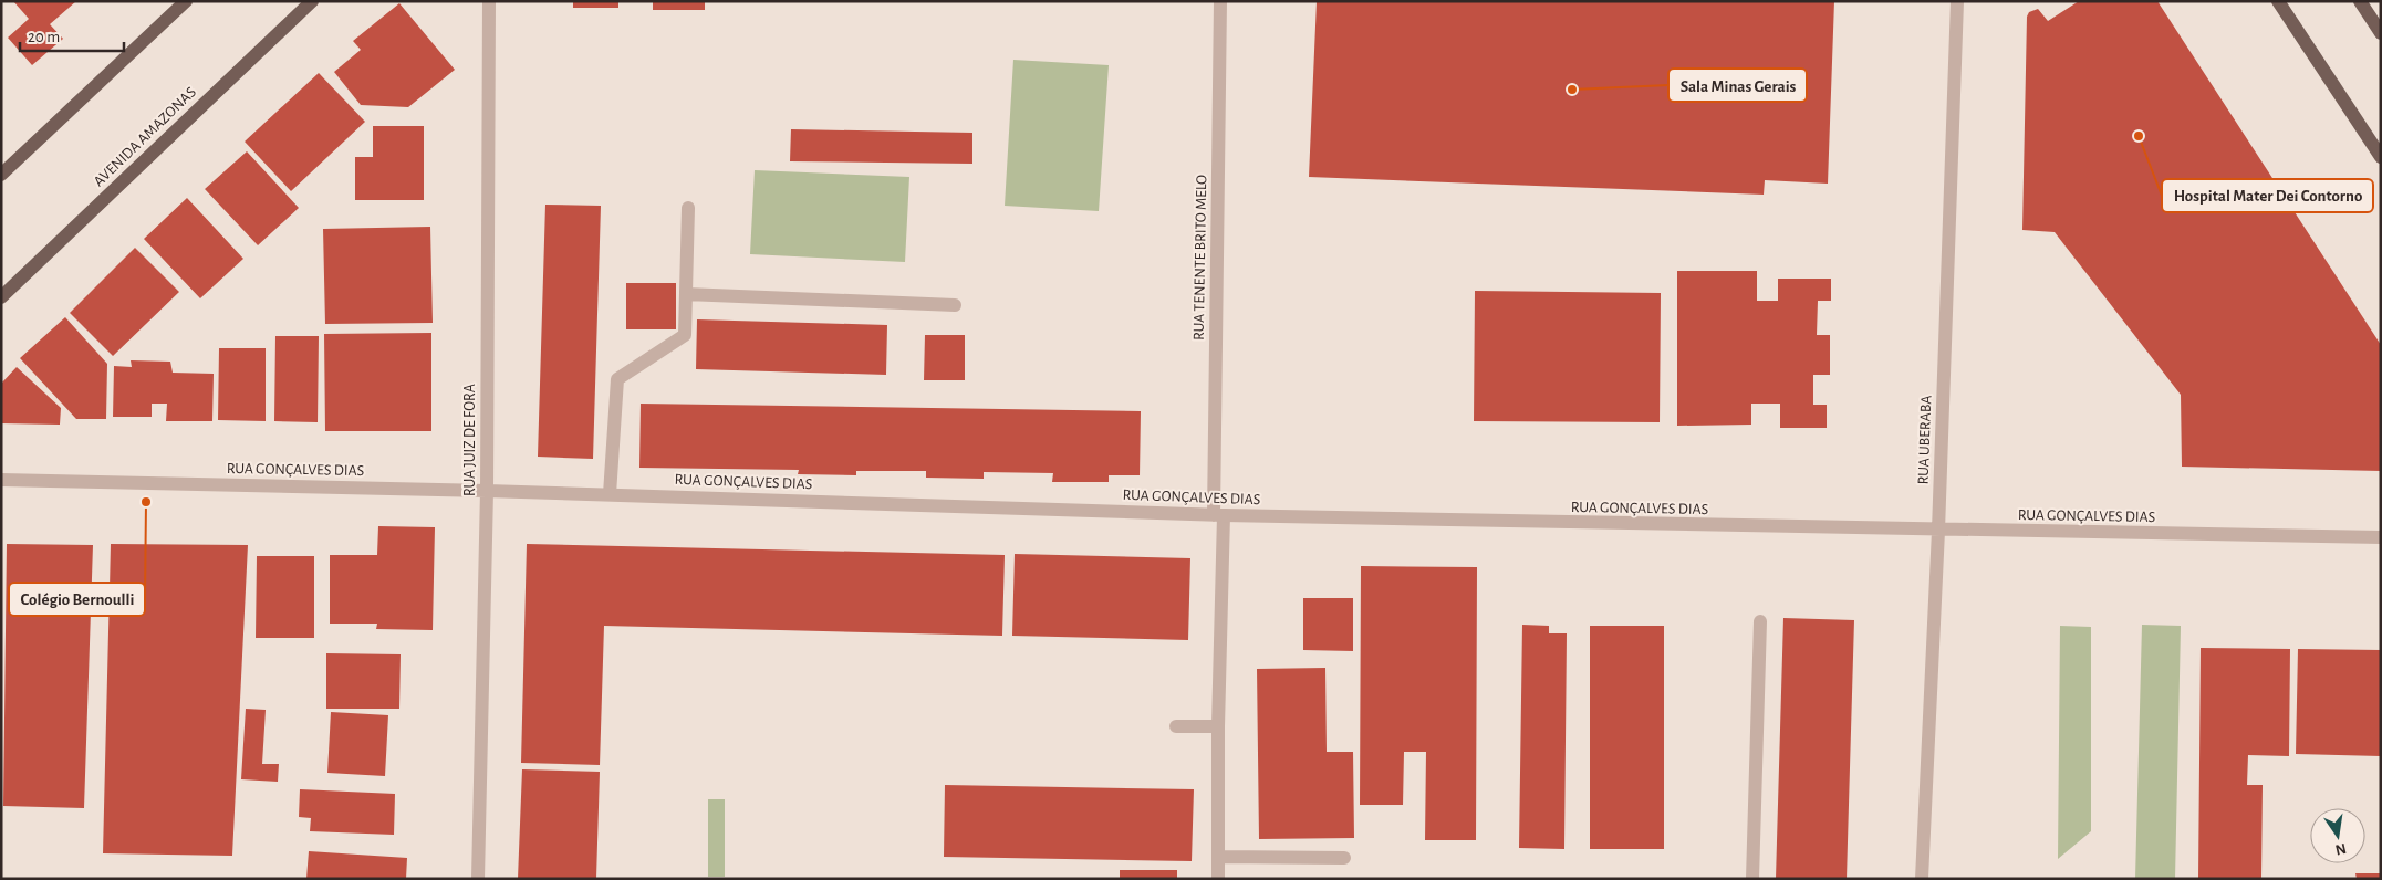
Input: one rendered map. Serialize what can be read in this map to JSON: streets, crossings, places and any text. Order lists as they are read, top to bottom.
{
  "streets": {
    "main road": ["AVENIDA AMAZONAS"],
    "street": [
      "RUA TENENTE BRITO MELO",
      "RUA JUIZ DE FORA",
      "RUA UBERABA",
      "RUA GONÇALVES DIAS"
    ]
  },
  "crossings": [
    ["RUA TENENTE BRITO MELO", "RUA GONÇALVES DIAS"],
    ["RUA JUIZ DE FORA", "RUA GONÇALVES DIAS"],
    ["RUA UBERABA", "RUA GONÇALVES DIAS"]
  ],
  "places": ["Sala Minas Gerais", "Hospital Mater Dei Contorno", "Colégio Bernoulli"],
  "scale_bar": "20 m",
  "north": "bottom"
}
